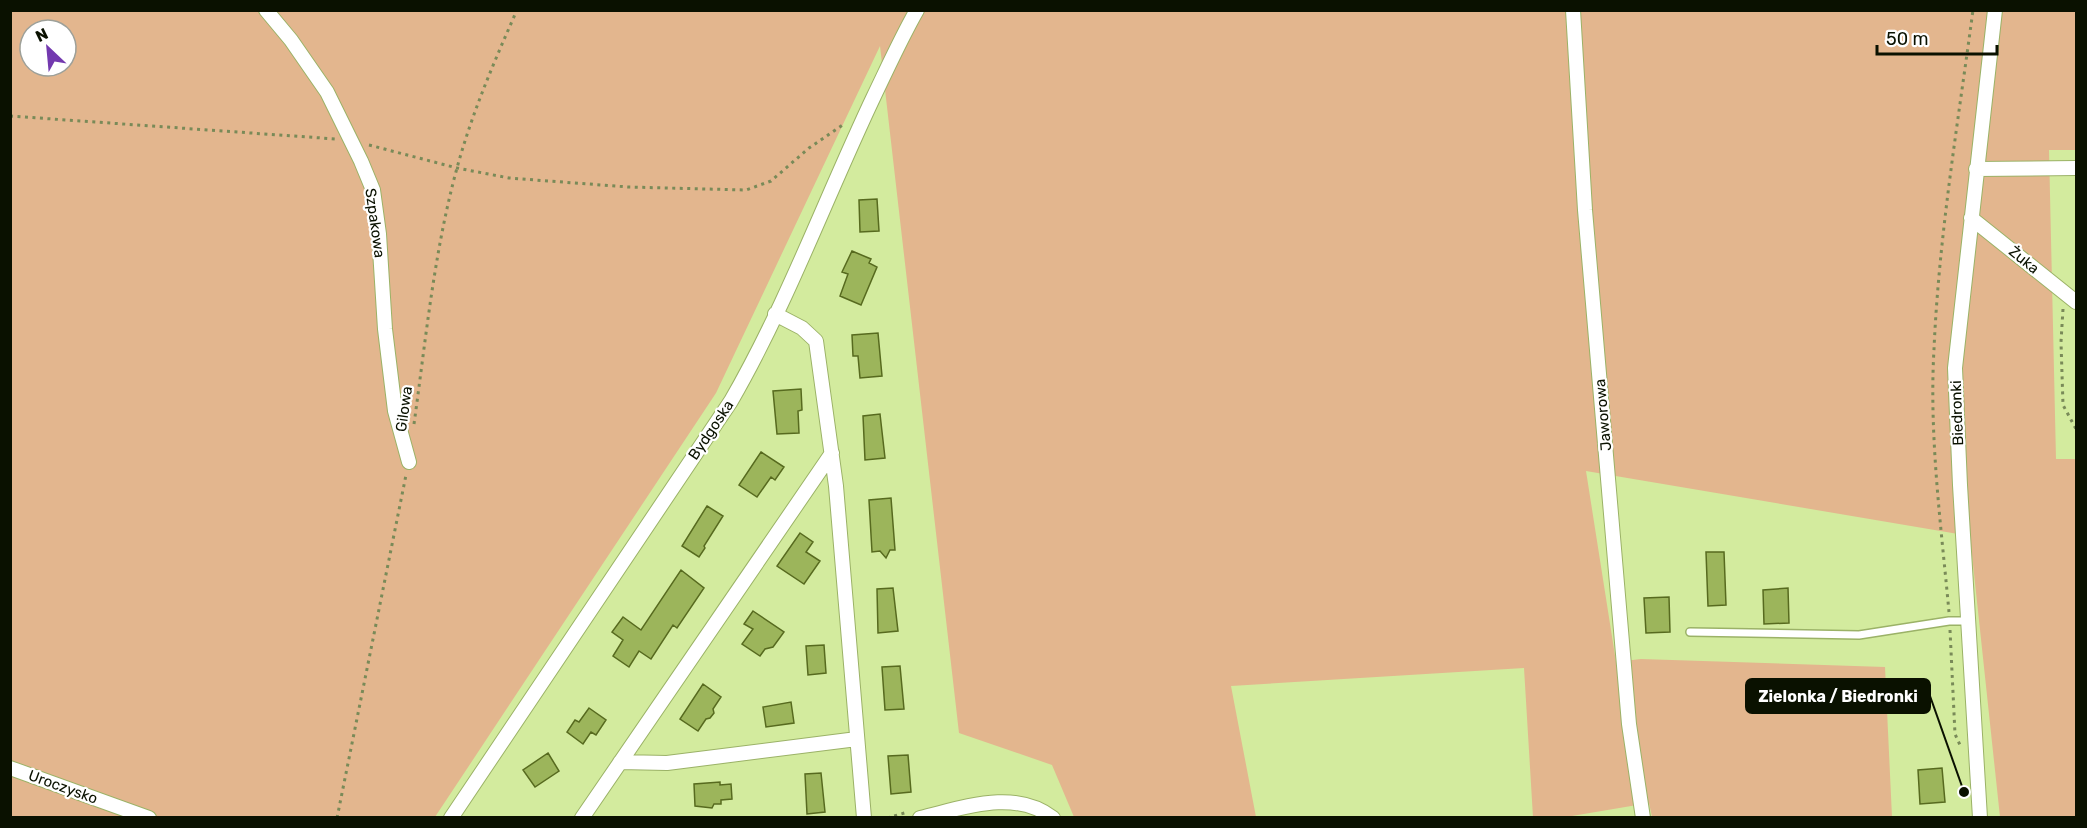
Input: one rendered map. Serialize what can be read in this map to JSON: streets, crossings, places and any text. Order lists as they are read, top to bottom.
{
  "streets": {
    "street": [
      "Szpakowa",
      "Żuka",
      "Biedronki",
      "Jaworowa",
      "Bydgoska",
      "Uroczysko"
    ],
    "path": ["Gilowa"]
  },
  "crossings": [
    ["Żuka", "Biedronki"]
  ],
  "places": ["Zielonka / Biedronki"],
  "scale_bar": "50 m",
  "north": "top left"
}
